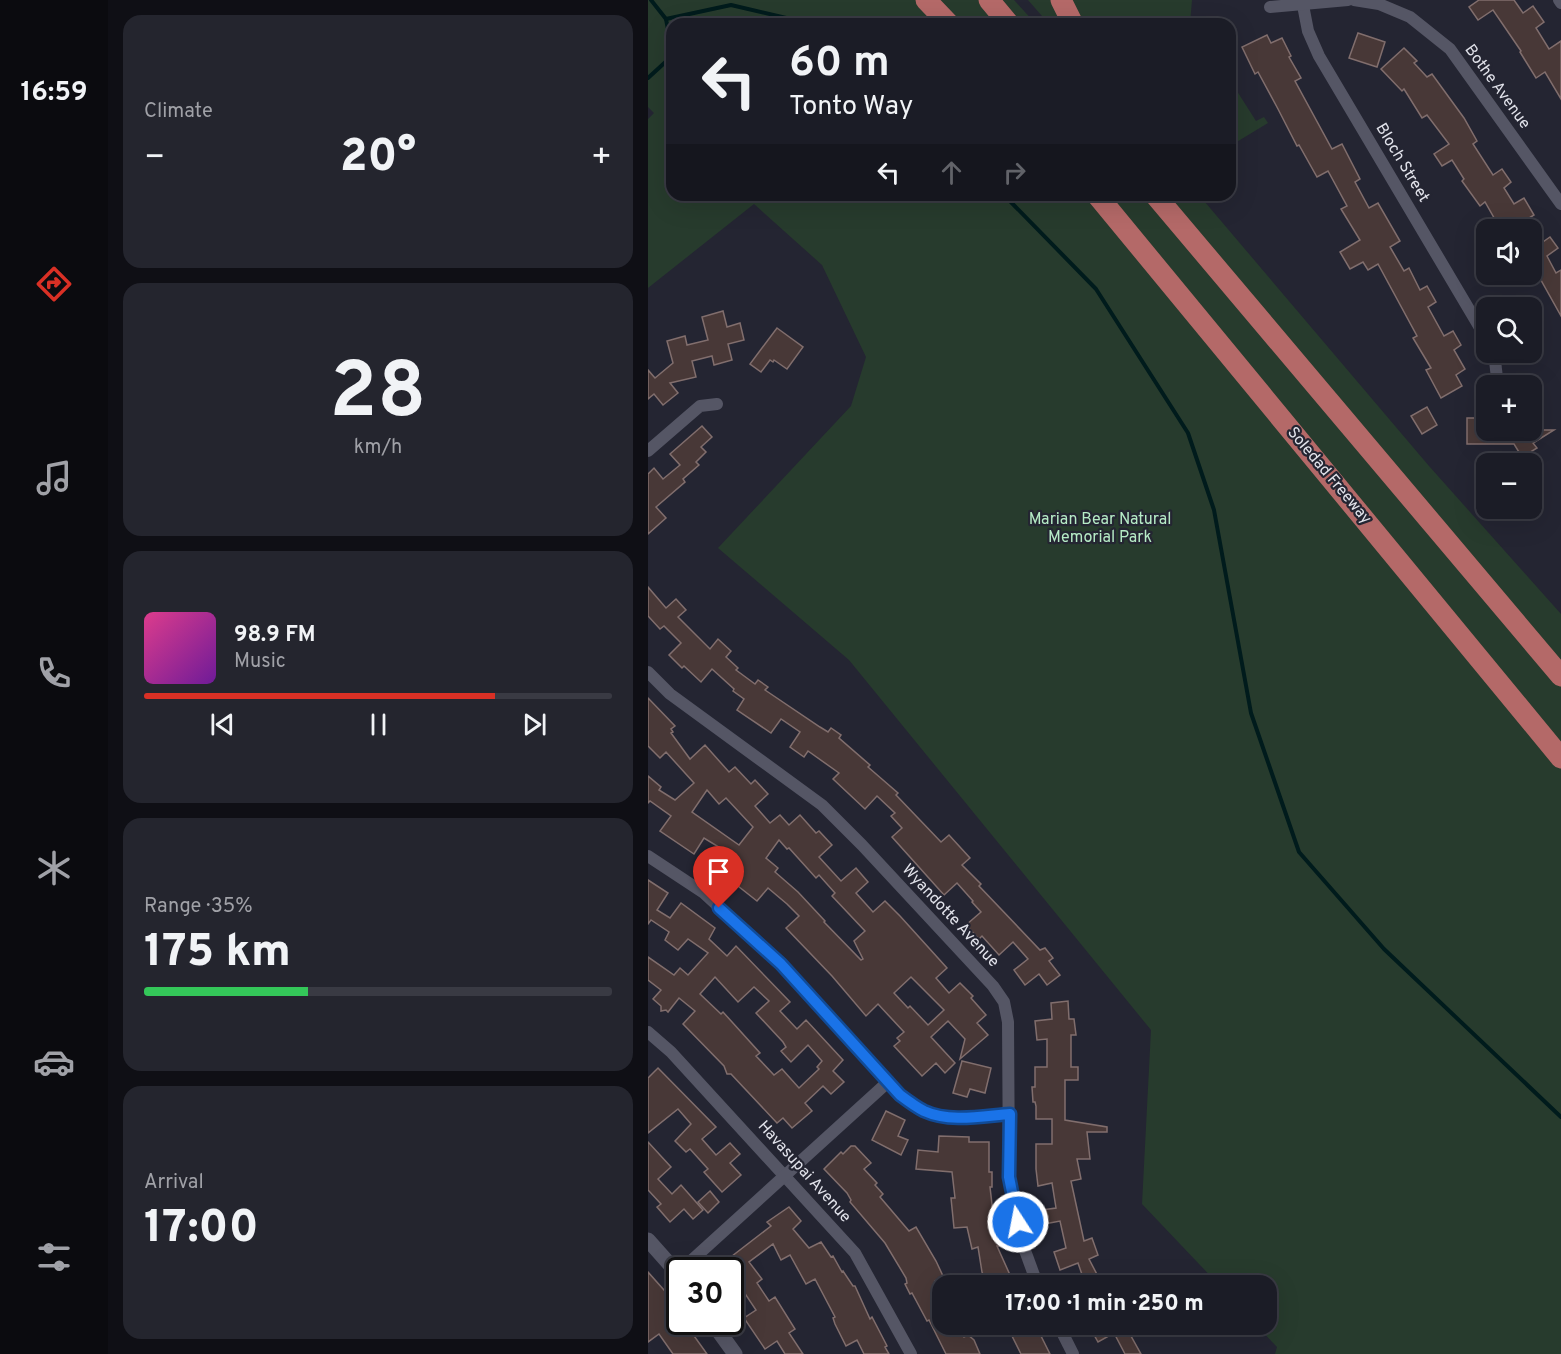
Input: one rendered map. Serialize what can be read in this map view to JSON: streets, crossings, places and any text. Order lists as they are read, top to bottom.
{
  "streets": {
    "highway": ["Soledad Freeway"],
    "street": [
      "Bothe Avenue",
      "Bloch Street",
      "Wyandotte Avenue",
      "Havasupai Avenue"
    ]
  },
  "parks": ["Marian Bear Natural Memorial Park"],
  "page": {
    "tabs": "16:59",
    "tile": [
      "Climate",
      ["28", "km/h"],
      ["Range · 35%", "175 km"],
      ["Arrival", "17:00"]
    ],
    "turn": ["60 m", "Tonto Way"],
    "heat": ["−", "20°", "+"],
    "map_buttons": ["+", "−"],
    "song": ["98.9 FM", "Music"],
    "limit": "30",
    "trip": "17:00 · 1 min · 250 m"
  }
}
